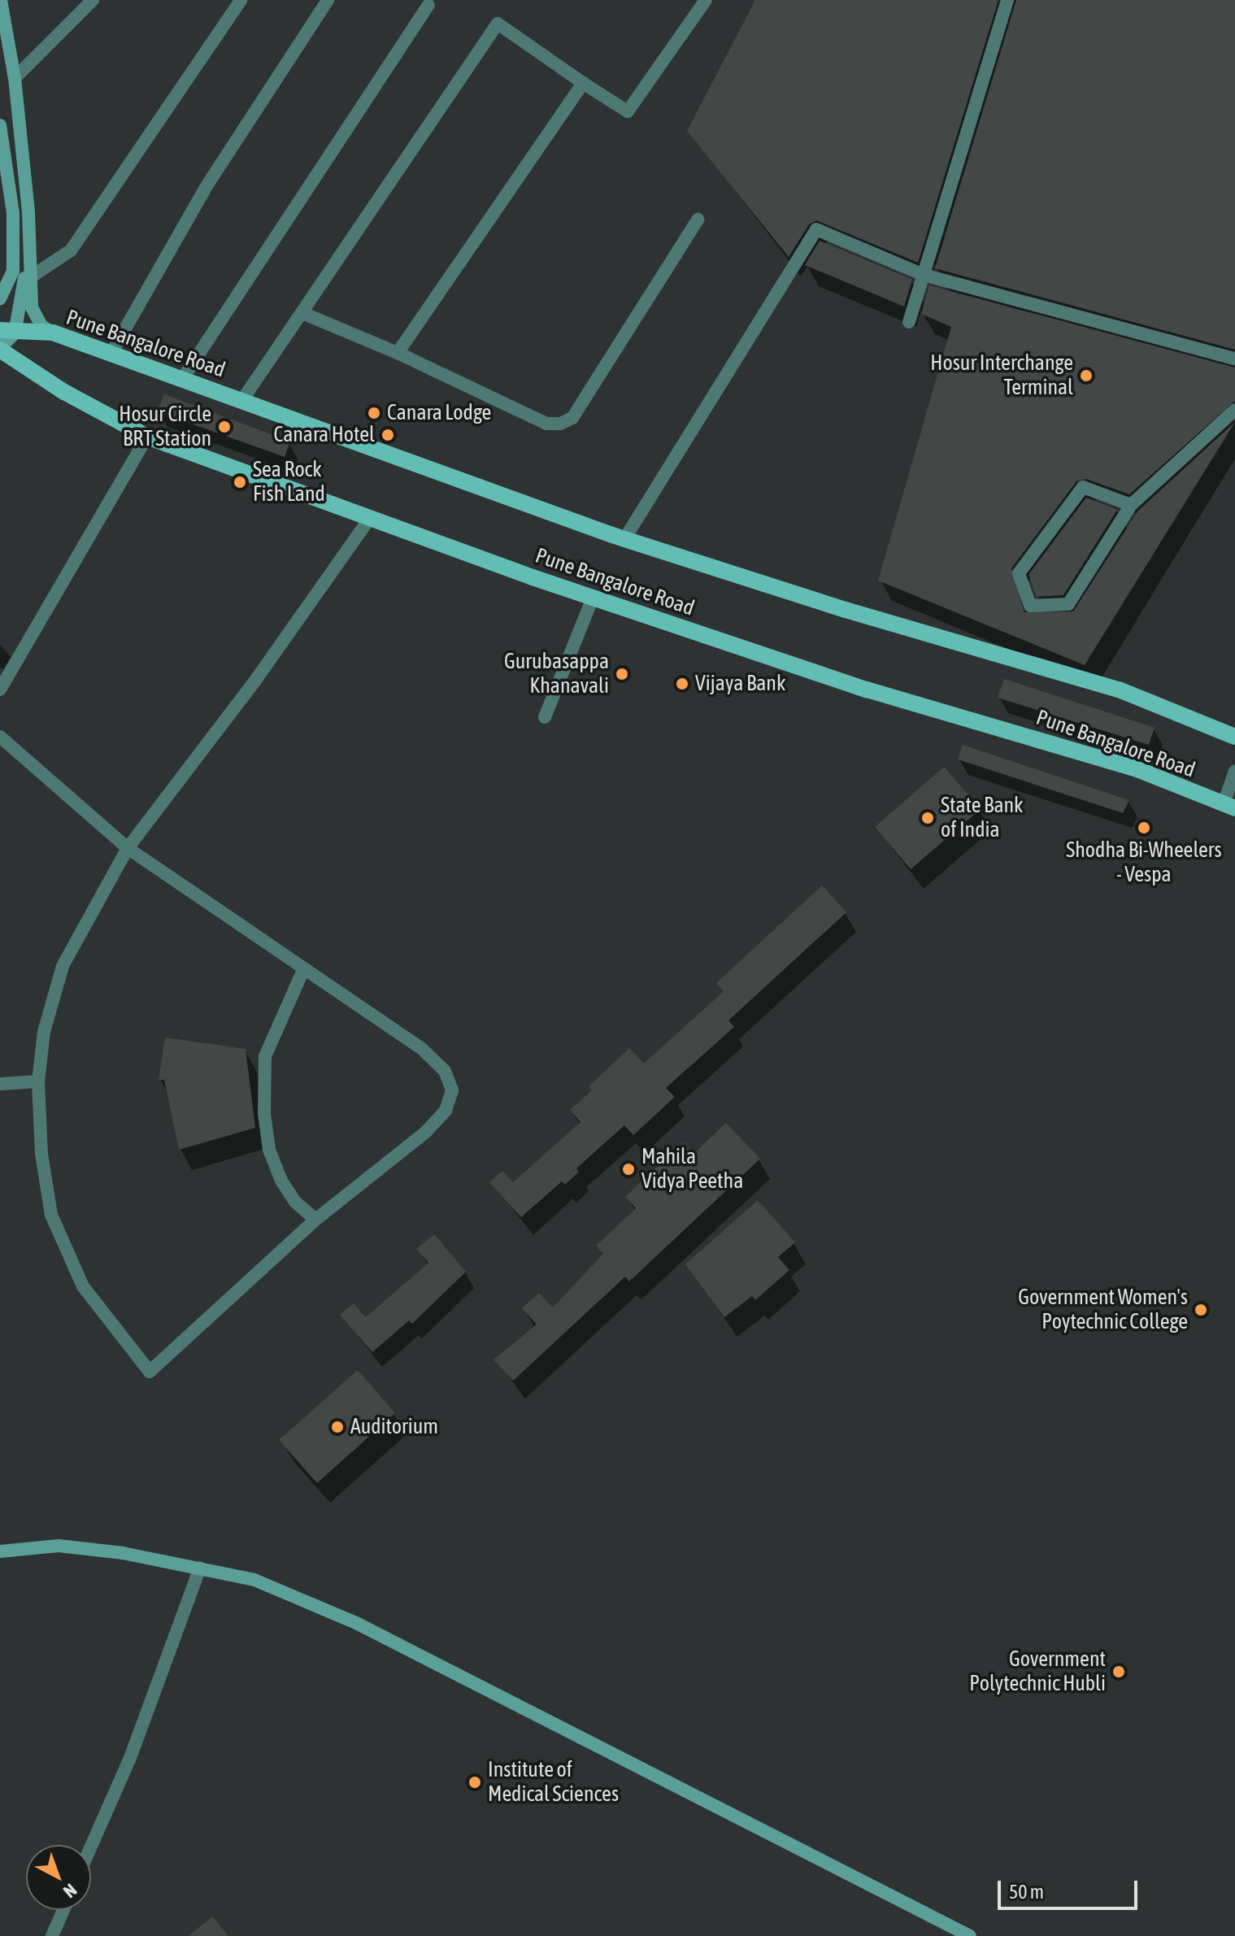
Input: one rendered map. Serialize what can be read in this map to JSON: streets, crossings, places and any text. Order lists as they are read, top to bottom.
{
  "streets": {
    "main road": ["Pune Bangalore Road"]
  },
  "places": [
    "Hosur Interchange Terminal",
    "Canara Lodge",
    "Hosur Circle BRT Station",
    "Canara Hotel",
    "Sea Rock Fish Land",
    "Gurubasappa Khanavali",
    "Vijaya Bank",
    "State Bank of India",
    "Shodha Bi-Wheelers - Vespa",
    "Mahila Vidya Peetha",
    "Government Women's Poytechnic College",
    "Auditorium",
    "Government Polytechnic Hubli",
    "Institute of Medical Sciences"
  ],
  "scale_bar": "50 m",
  "north": "bottom right"
}
